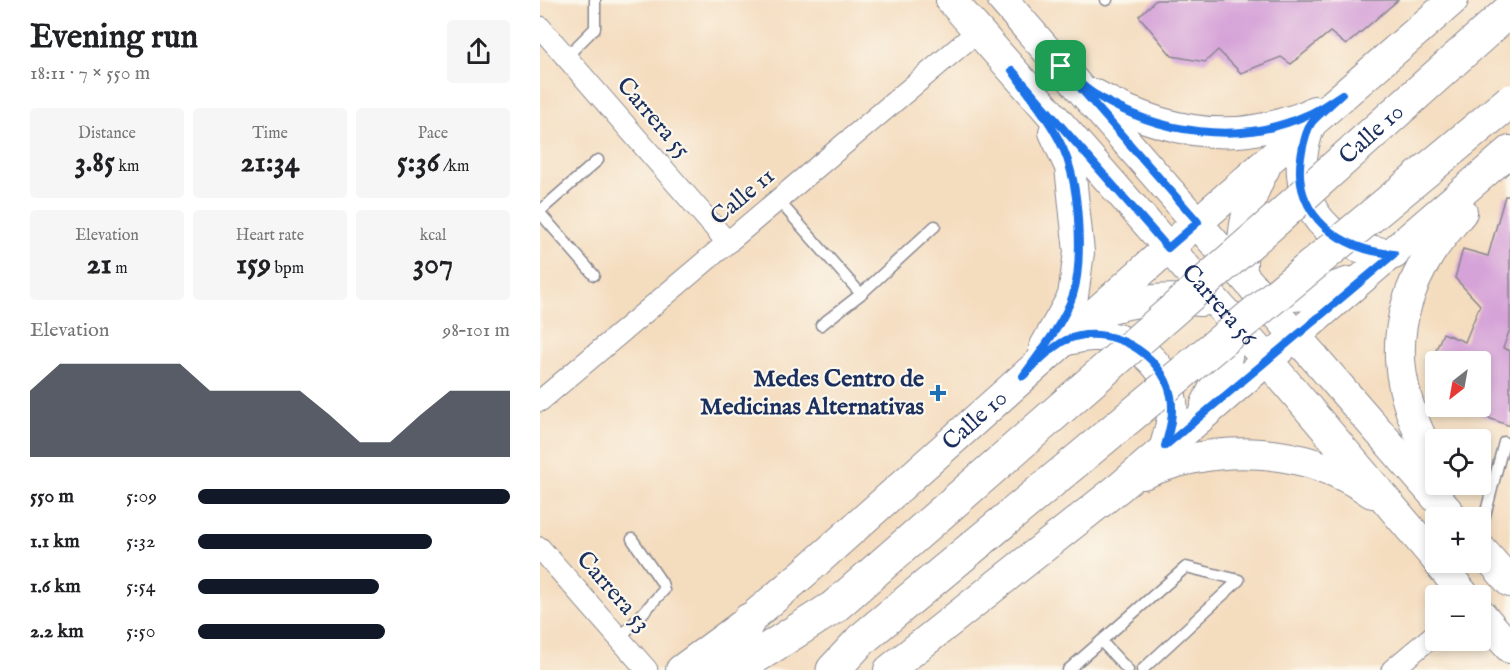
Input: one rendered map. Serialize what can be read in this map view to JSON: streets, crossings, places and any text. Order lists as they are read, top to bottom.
{
  "streets": {
    "main road": ["Calle 10"],
    "street": [
      "Carrera 55",
      "Calle 11",
      "Carrera 56",
      "Carrera 53"
    ]
  },
  "crossings": [
    ["Carrera 55", "Calle 11"],
    ["Calle 10", "Carrera 56"],
    ["Calle 11", "Carrera 56"]
  ],
  "places": {
    "health": ["Medes Centro de Medicinas Alternativas"]
  },
  "north": "bottom left",
  "page": {
    "heading": ["Evening run", "18:11 · 7 × 550 m"],
    "stats": [
      ["Distance", "3.85 km"],
      ["Time", "21:34"],
      ["Pace", "5:36 /km"],
      ["Elevation", "21 m"],
      ["Heart rate", "159 bpm"],
      ["kcal", "307"]
    ],
    "chart": ["Elevation", "98–101 m"],
    "map_buttons": ["+", "−"],
    "list": [
      {
        "name": "550 m",
        "note": "5:09"
      },
      {
        "name": "1.1 km",
        "note": "5:32"
      },
      {
        "name": "1.6 km",
        "note": "5:54"
      },
      {
        "name": "2.2 km",
        "note": "5:50"
      }
    ]
  }
}
